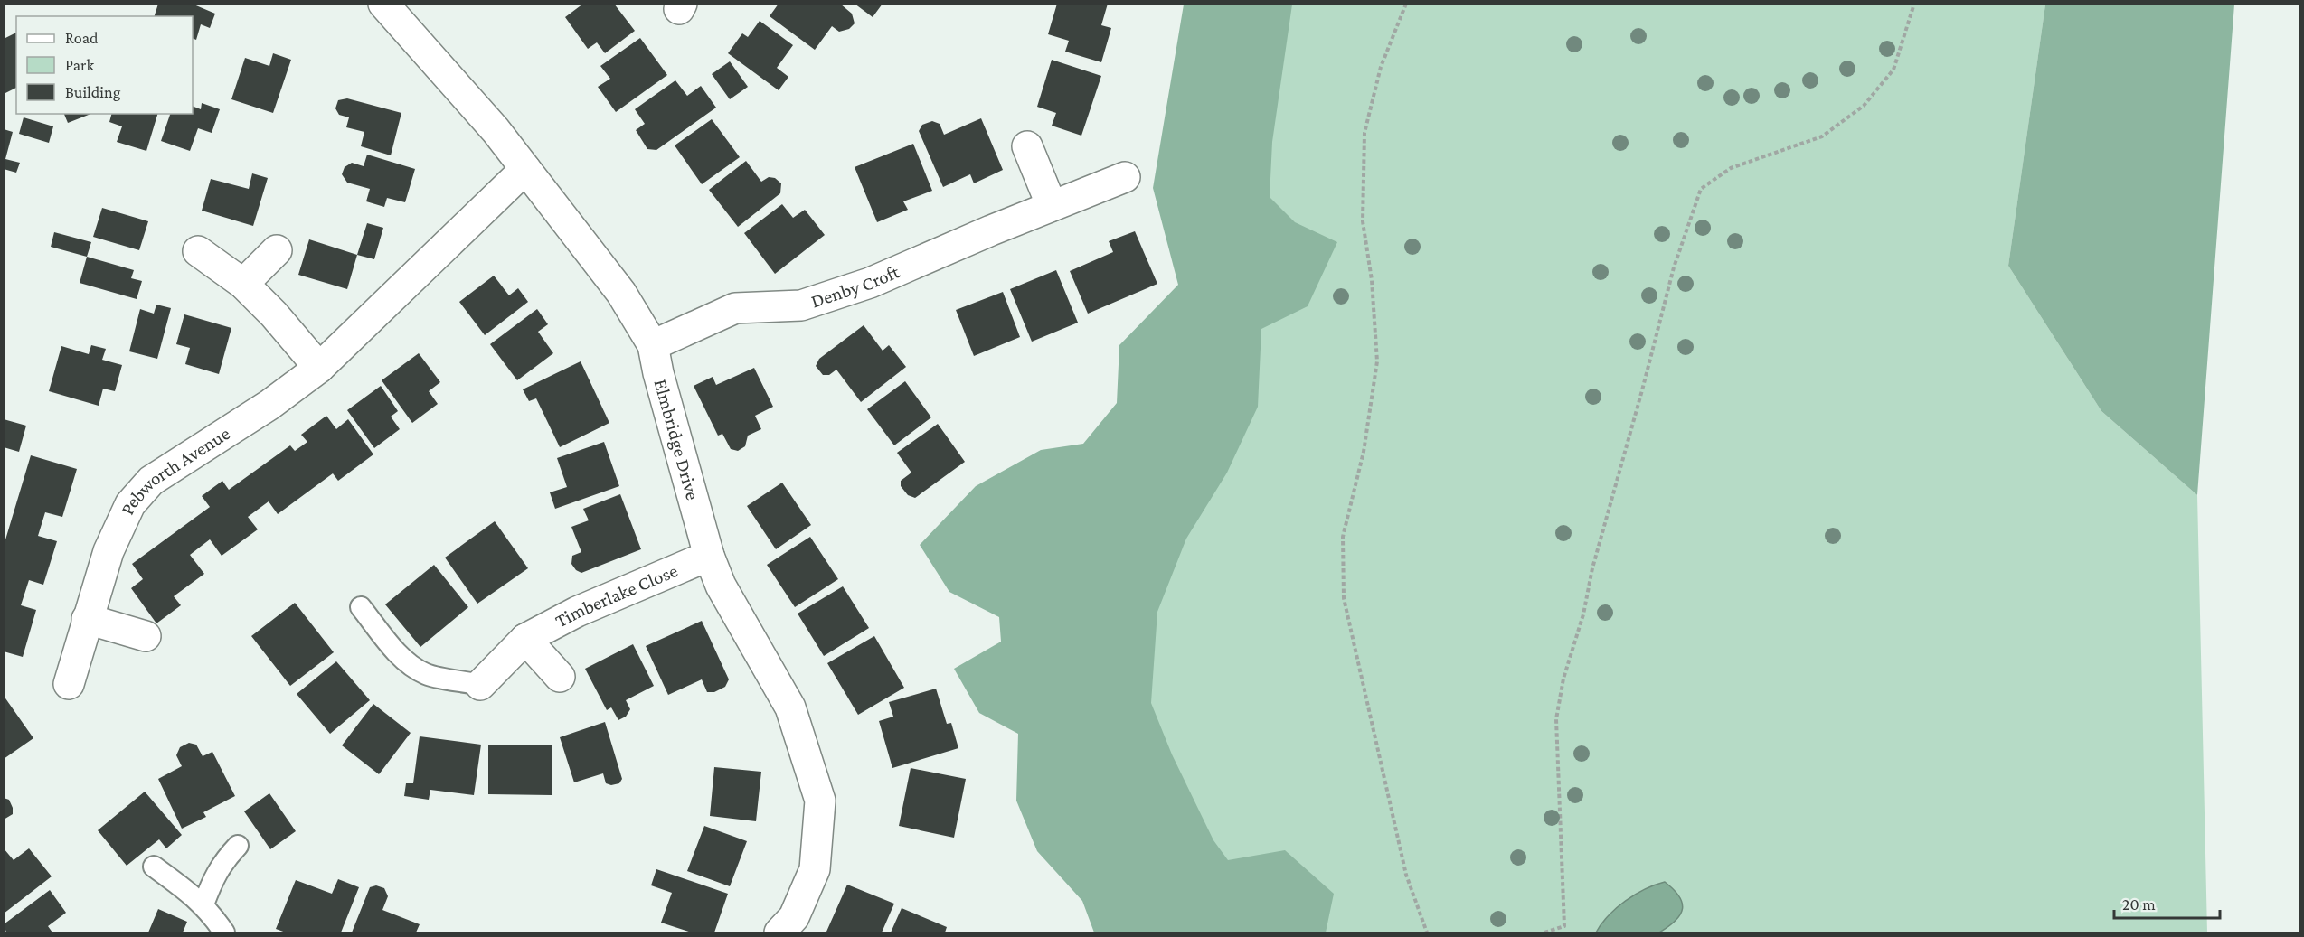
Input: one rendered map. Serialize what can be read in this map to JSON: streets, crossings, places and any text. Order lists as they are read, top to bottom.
{
  "streets": {
    "street": [
      "Denby Croft",
      "Elmbridge Drive",
      "Pebworth Avenue",
      "Timberlake Close"
    ]
  },
  "crossings": [
    ["Denby Croft", "Elmbridge Drive"],
    ["Elmbridge Drive", "Pebworth Avenue"],
    ["Elmbridge Drive", "Timberlake Close"]
  ],
  "legend": ["Road", "Park", "Building"],
  "scale_bar": "20 m"
}
